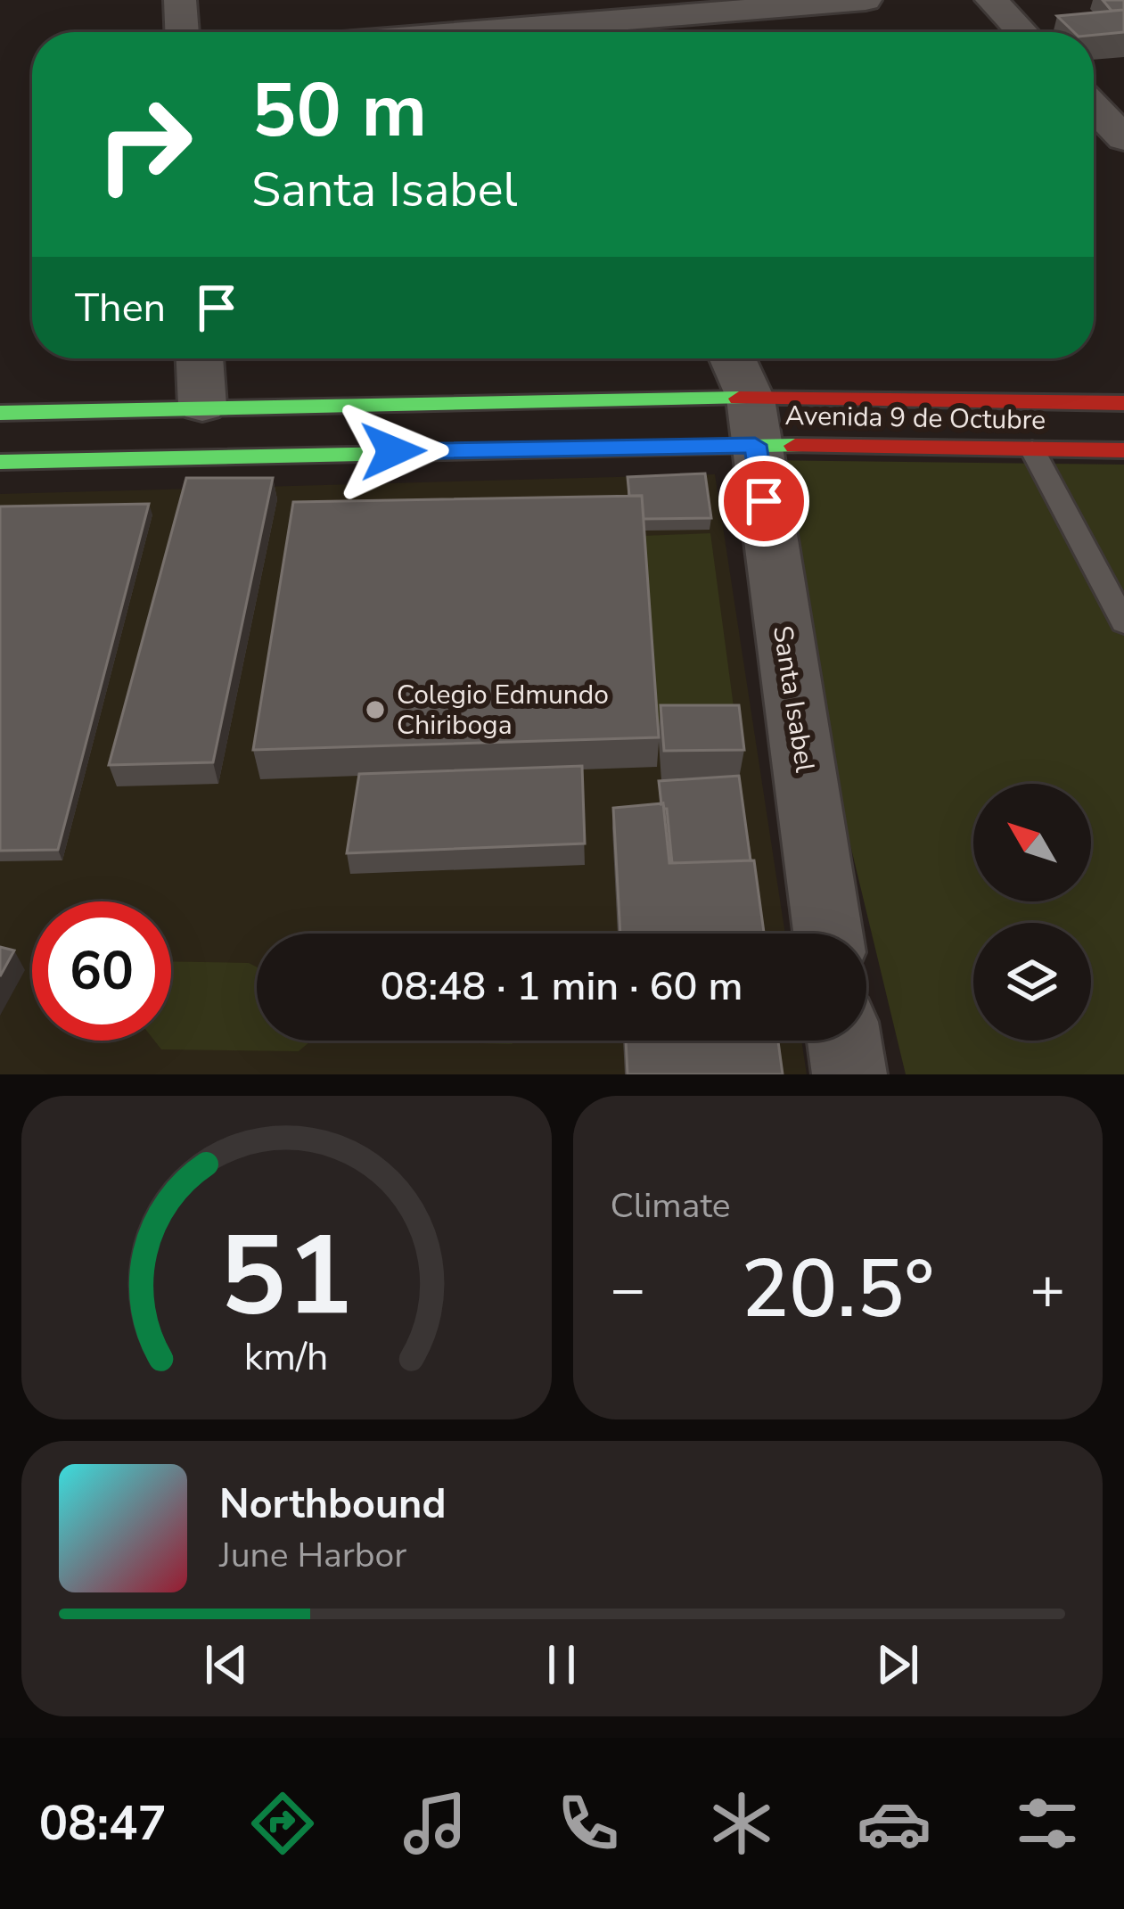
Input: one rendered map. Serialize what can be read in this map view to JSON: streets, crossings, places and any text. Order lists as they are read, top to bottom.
{
  "streets": {
    "main road": ["Avenida 9 de Octubre"],
    "street": ["Santa Isabel"]
  },
  "crossings": [
    ["Avenida 9 de Octubre", "Santa Isabel"]
  ],
  "places": ["Colegio Edmundo Chiriboga"],
  "north": "top left",
  "page": {
    "turn": ["50 m", "Santa Isabel"],
    "then": "Then",
    "limit": "60",
    "trip": "08:48 · 1 min · 60 m",
    "tile": "Climate",
    "heat": ["−", "20.5°", "+"],
    "song": ["Northbound", "June Harbor"],
    "tabs": "08:47",
    "gauge": ["51", "km/h"]
  }
}
